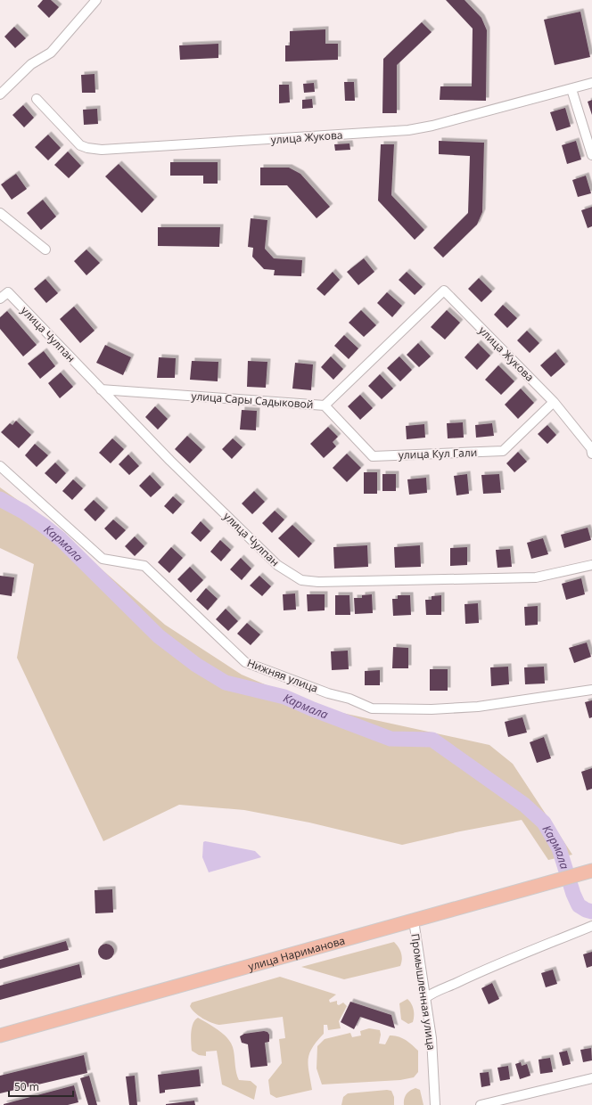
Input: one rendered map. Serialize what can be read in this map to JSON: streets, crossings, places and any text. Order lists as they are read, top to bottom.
{
  "streets": {
    "main road": ["улица Нариманова"],
    "street": [
      "улица Жукова",
      "улица Чулпан",
      "улица Сары Садыковой",
      "улица Кул Гали",
      "Нижняя улица",
      "Промышленная улица"
    ]
  },
  "crossings": [
    ["улица Жукова", "улица Сары Садыковой"],
    ["улица Жукова", "улица Кул Гали"],
    ["улица Чулпан", "улица Сары Садыковой"],
    ["улица Сары Садыковой", "улица Кул Гали"],
    ["улица Нариманова", "Промышленная улица"]
  ],
  "water": ["Кармала"],
  "scale_bar": "50 m"
}
